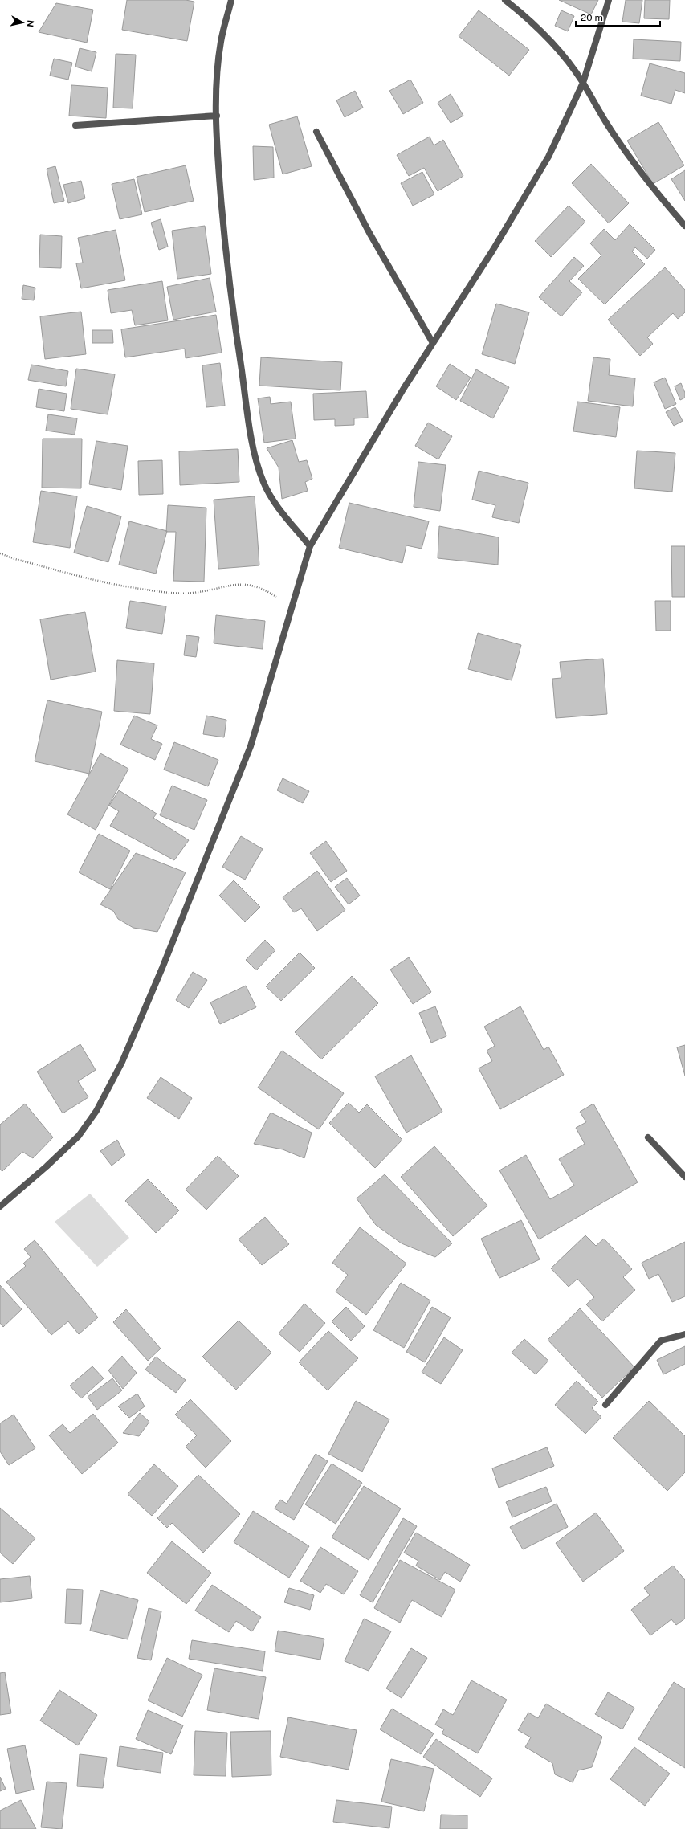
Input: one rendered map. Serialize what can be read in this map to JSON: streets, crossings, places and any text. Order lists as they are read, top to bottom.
{
  "scale_bar": "20 m",
  "north": "right"
}
